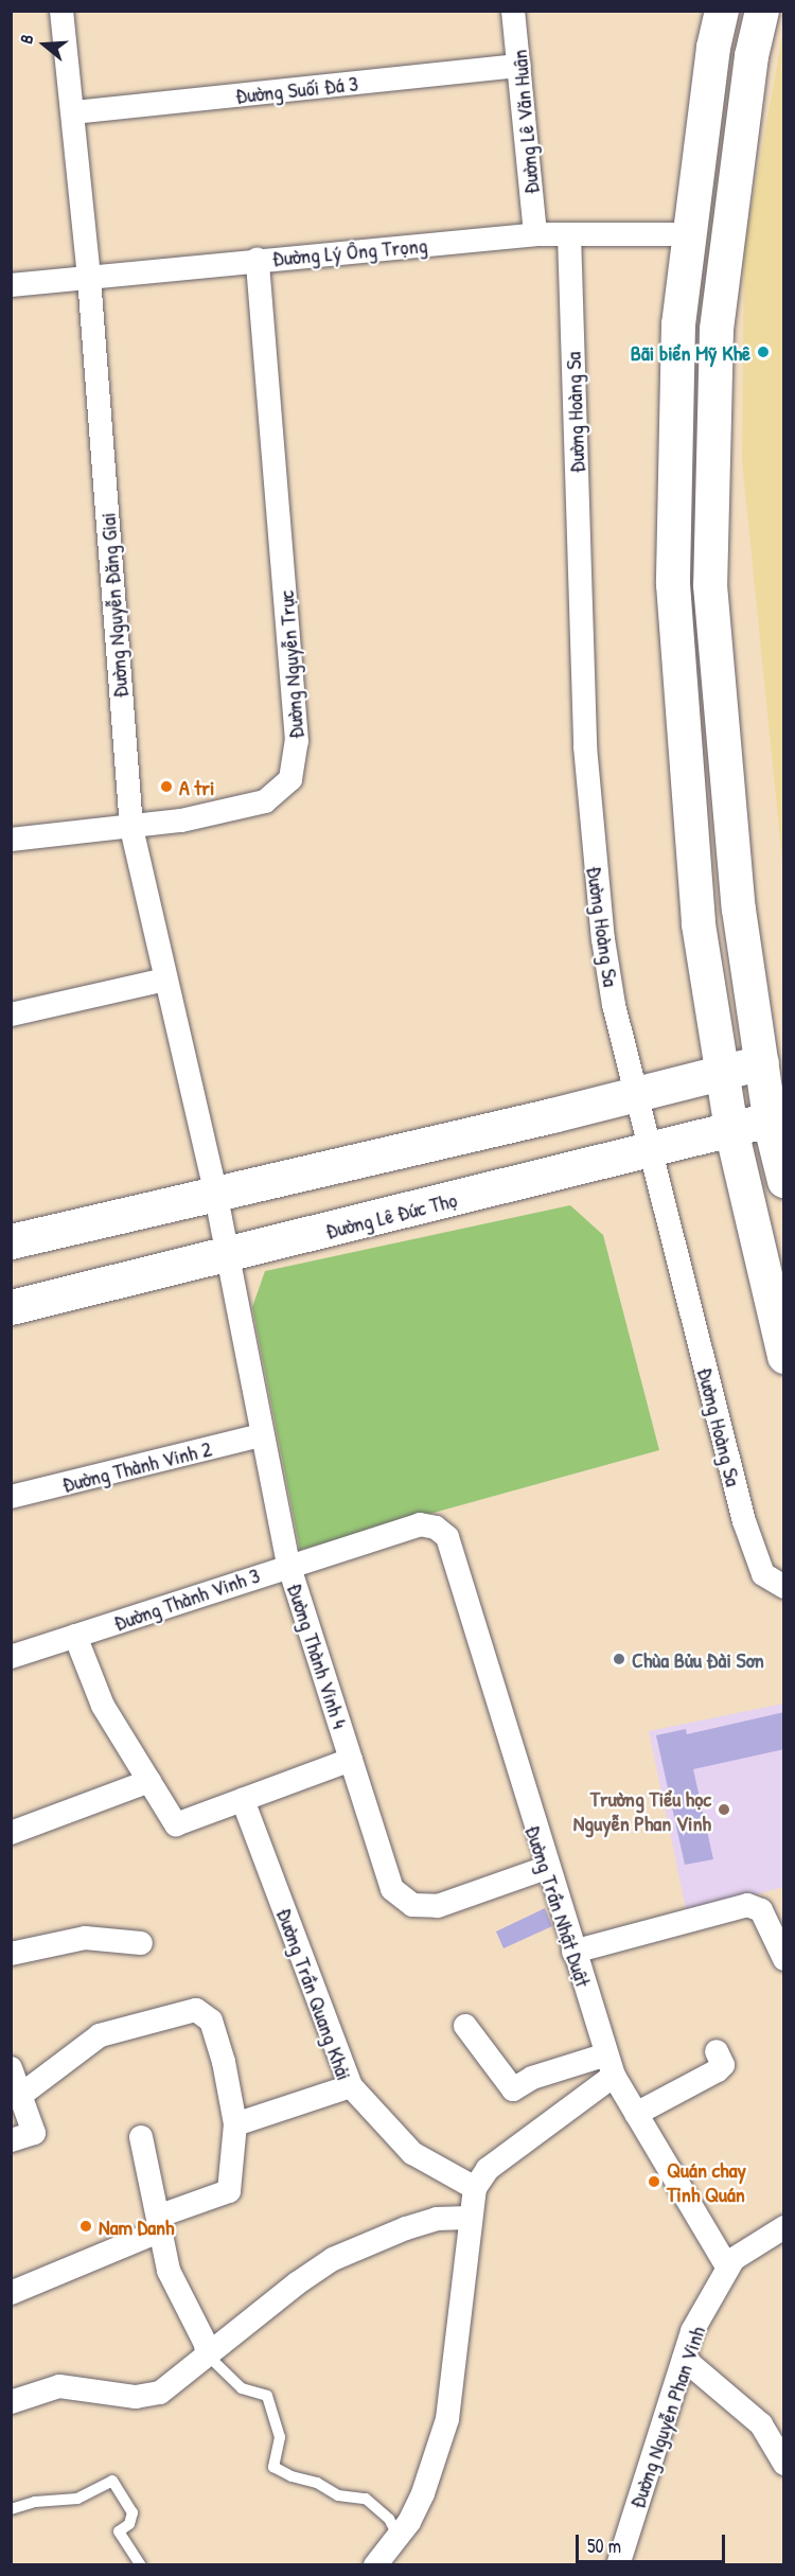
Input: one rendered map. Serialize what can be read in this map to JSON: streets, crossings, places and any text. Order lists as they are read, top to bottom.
{
  "streets": {
    "main road": ["Đường Lê Đức Thọ"],
    "street": [
      "Đường Suối Đá 3",
      "Đường Lê Văn Huân",
      "Đường Lý Ông Trọng",
      "Đường Hoàng Sa",
      "Đường Nguyễn Đăng Giai",
      "Đường Nguyễn Trực",
      "Đường Thành Vinh 2",
      "Đường Thành Vinh 3",
      "Đường Thành Vinh 4",
      "Đường Trần Nhật Duật",
      "Đường Trần Quang Khải",
      "Đường Nguyễn Phan Vinh"
    ]
  },
  "crossings": [
    ["Đường Suối Đá 3", "Đường Lê Văn Huân"],
    ["Đường Suối Đá 3", "Đường Nguyễn Đăng Giai"],
    ["Đường Lê Văn Huân", "Đường Lý Ông Trọng"],
    ["Đường Lý Ông Trọng", "Đường Hoàng Sa"],
    ["Đường Lý Ông Trọng", "Đường Nguyễn Đăng Giai"],
    ["Đường Lý Ông Trọng", "Đường Nguyễn Trực"],
    ["Đường Hoàng Sa", "Đường Lê Đức Thọ"],
    ["Đường Nguyễn Đăng Giai", "Đường Nguyễn Trực"],
    ["Đường Nguyễn Đăng Giai", "Đường Lê Đức Thọ"],
    ["Đường Nguyễn Đăng Giai", "Đường Thành Vinh 4"],
    ["Đường Lê Đức Thọ", "Đường Thành Vinh 4"],
    ["Đường Thành Vinh 2", "Đường Thành Vinh 4"],
    ["Đường Thành Vinh 3", "Đường Thành Vinh 4"],
    ["Đường Thành Vinh 3", "Đường Trần Nhật Duật"],
    ["Đường Thành Vinh 4", "Đường Trần Nhật Duật"],
    ["Đường Trần Nhật Duật", "Đường Nguyễn Phan Vinh"]
  ],
  "places": [
    "Bãi biển Mỹ Khê",
    "A tri",
    "Chùa Bửu Đài Sơn",
    "Trường Tiểu học Nguyễn Phan Vinh",
    "Quán chay Tỉnh Quán",
    "Nam Danh"
  ],
  "scale_bar": "50 m",
  "north": "left"
}
